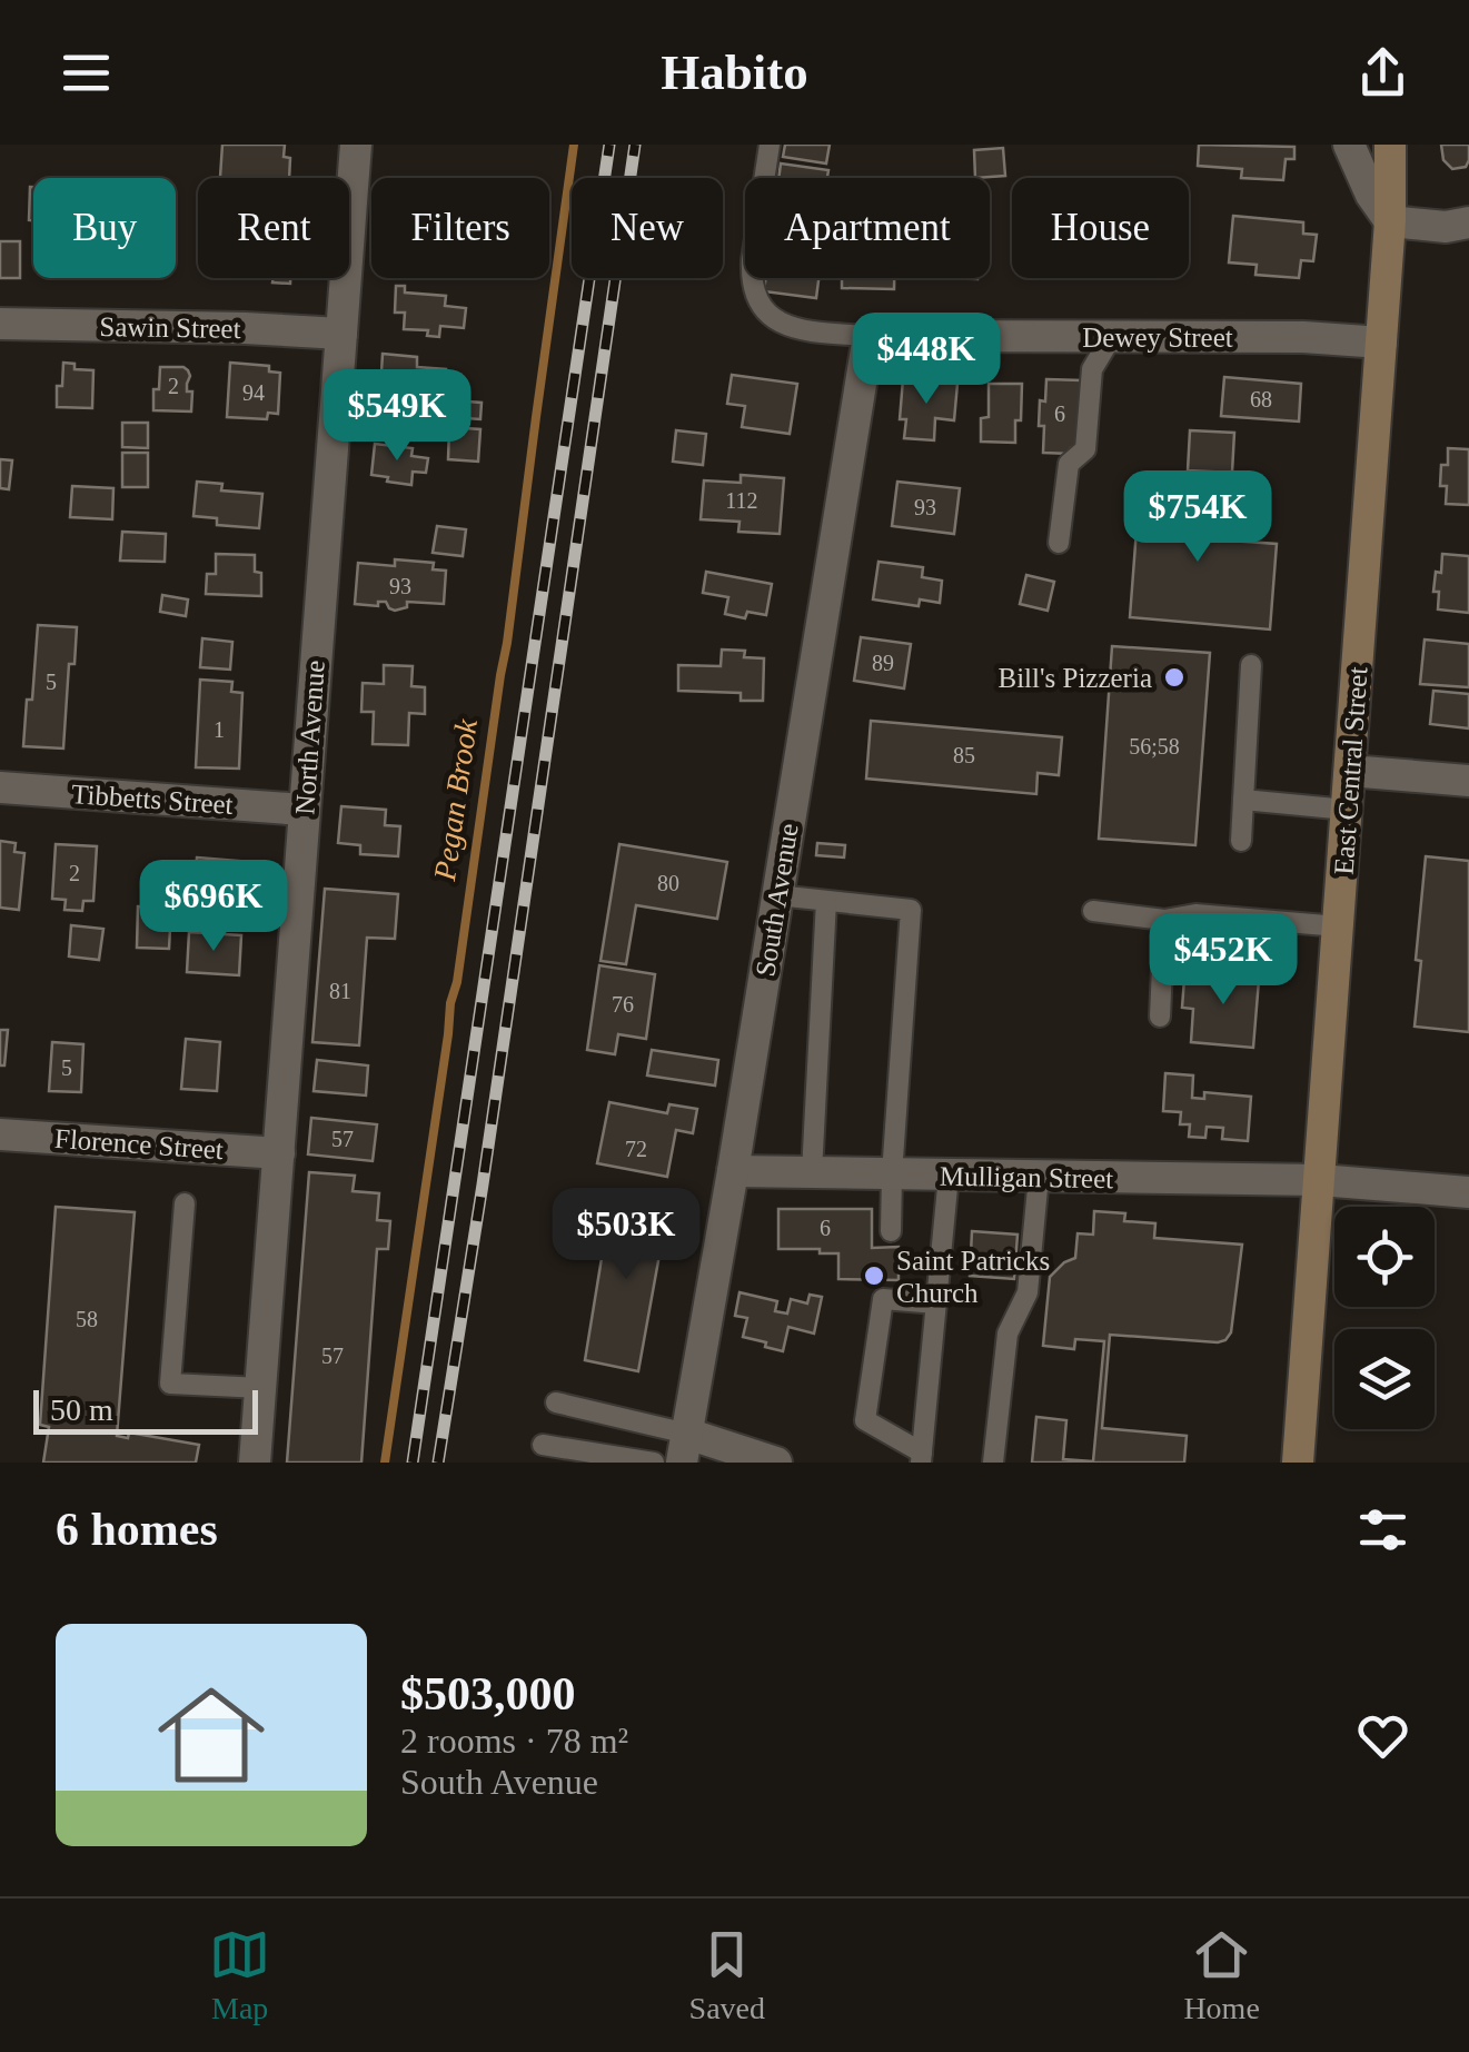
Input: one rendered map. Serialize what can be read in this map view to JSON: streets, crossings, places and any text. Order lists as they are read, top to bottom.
{
  "streets": {
    "main road": ["East Central Street"],
    "street": [
      "Sawin Street",
      "Dewey Street",
      "North Avenue",
      "Tibbetts Street",
      "South Avenue",
      "Florence Street",
      "Mulligan Street"
    ]
  },
  "crossings": [
    ["Sawin Street", "North Avenue"],
    ["Dewey Street", "East Central Street"],
    ["Dewey Street", "South Avenue"],
    ["North Avenue", "Tibbetts Street"],
    ["North Avenue", "Florence Street"],
    ["East Central Street", "Mulligan Street"],
    ["South Avenue", "Mulligan Street"]
  ],
  "water": ["Pegan Brook"],
  "places": ["Bill's Pizzeria", "Saint Patricks Church"],
  "house_numbers": [
    "2",
    "94",
    "68",
    "6",
    "112",
    "93",
    "93",
    "89",
    "5",
    "1",
    "56;58",
    "85",
    "2",
    "80",
    "81",
    "76",
    "5",
    "57",
    "72",
    "6",
    "58",
    "57"
  ],
  "scale_bar": "50 m",
  "page": {
    "header": "Habito",
    "chip": [
      "Buy",
      "Rent",
      "Filters",
      "New",
      "Apartment",
      "House"
    ],
    "price": [
      "$448K",
      "$549K",
      "$754K",
      "$696K",
      "$452K",
      "$503K"
    ],
    "scale": "50 m",
    "heading": "6 homes",
    "list": [
      {
        "name": "$503,000",
        "note": "2 rooms · 78 m² · South Avenue"
      }
    ],
    "tabs": ["Map", "Saved", "Home"]
  }
}
